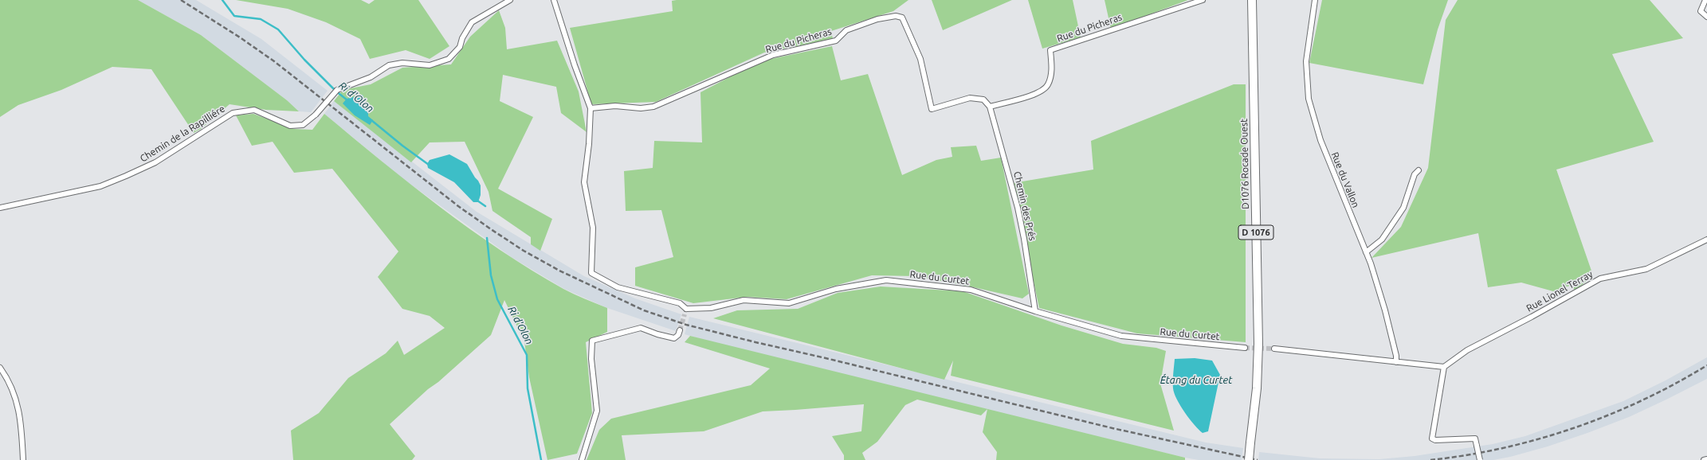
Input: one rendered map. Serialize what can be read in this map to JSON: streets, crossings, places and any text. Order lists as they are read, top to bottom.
{
  "streets": {
    "main road": ["D1076 Rocade Ouest", "D 1076"],
    "street": [
      "Rue du Picheras",
      "Chemin de la Rapilliére",
      "Rue du Vallon",
      "Chemin des Prés",
      "Rue du Curtet",
      "Rue Lionel Terray"
    ]
  },
  "crossings": [
    ["Rue du Picheras", "Chemin des Prés"],
    ["Chemin des Prés", "Rue du Curtet"]
  ],
  "water": ["Ri d'Olon", "Étang du Curtet"]
}
